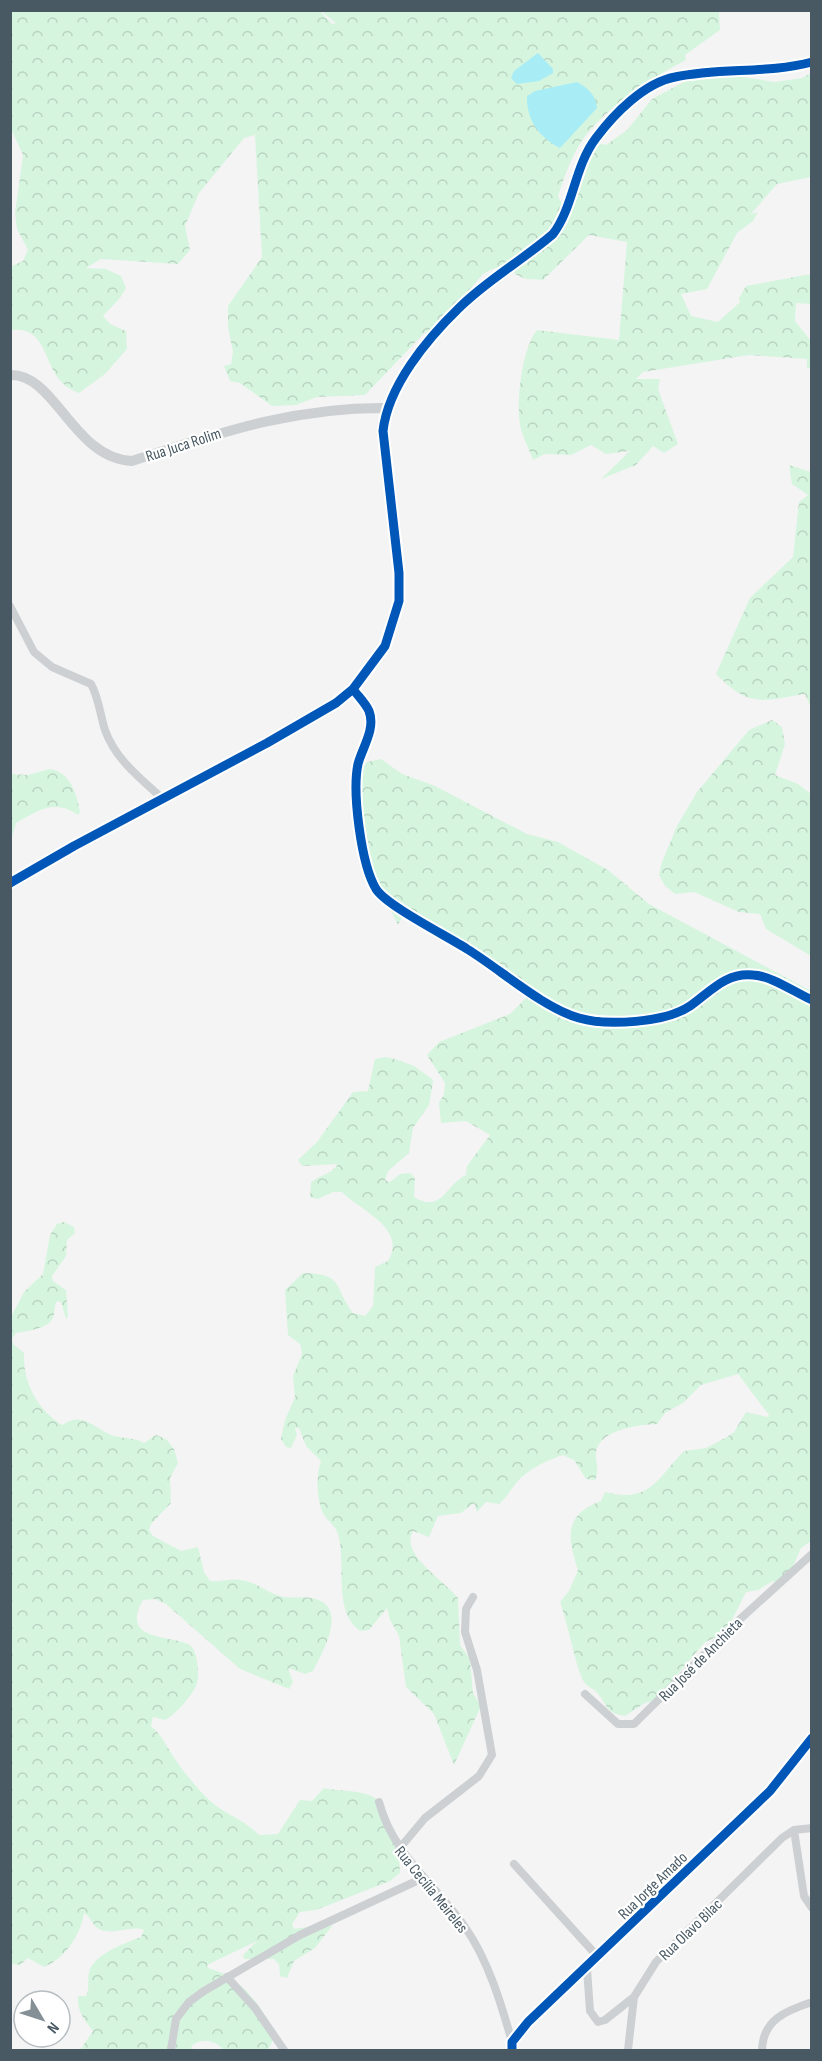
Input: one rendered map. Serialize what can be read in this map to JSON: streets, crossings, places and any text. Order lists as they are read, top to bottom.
{
  "streets": {
    "street": [
      "Rua Juca Rolim",
      "Rua José de Anchieta",
      "Rua Jorge Amado",
      "Rua Cecília Meireles",
      "Rua Olavo Bilac"
    ]
  },
  "crossings": [
    ["Rua Jorge Amado", "Rua Cecília Meireles"]
  ],
  "north": "bottom right"
}
